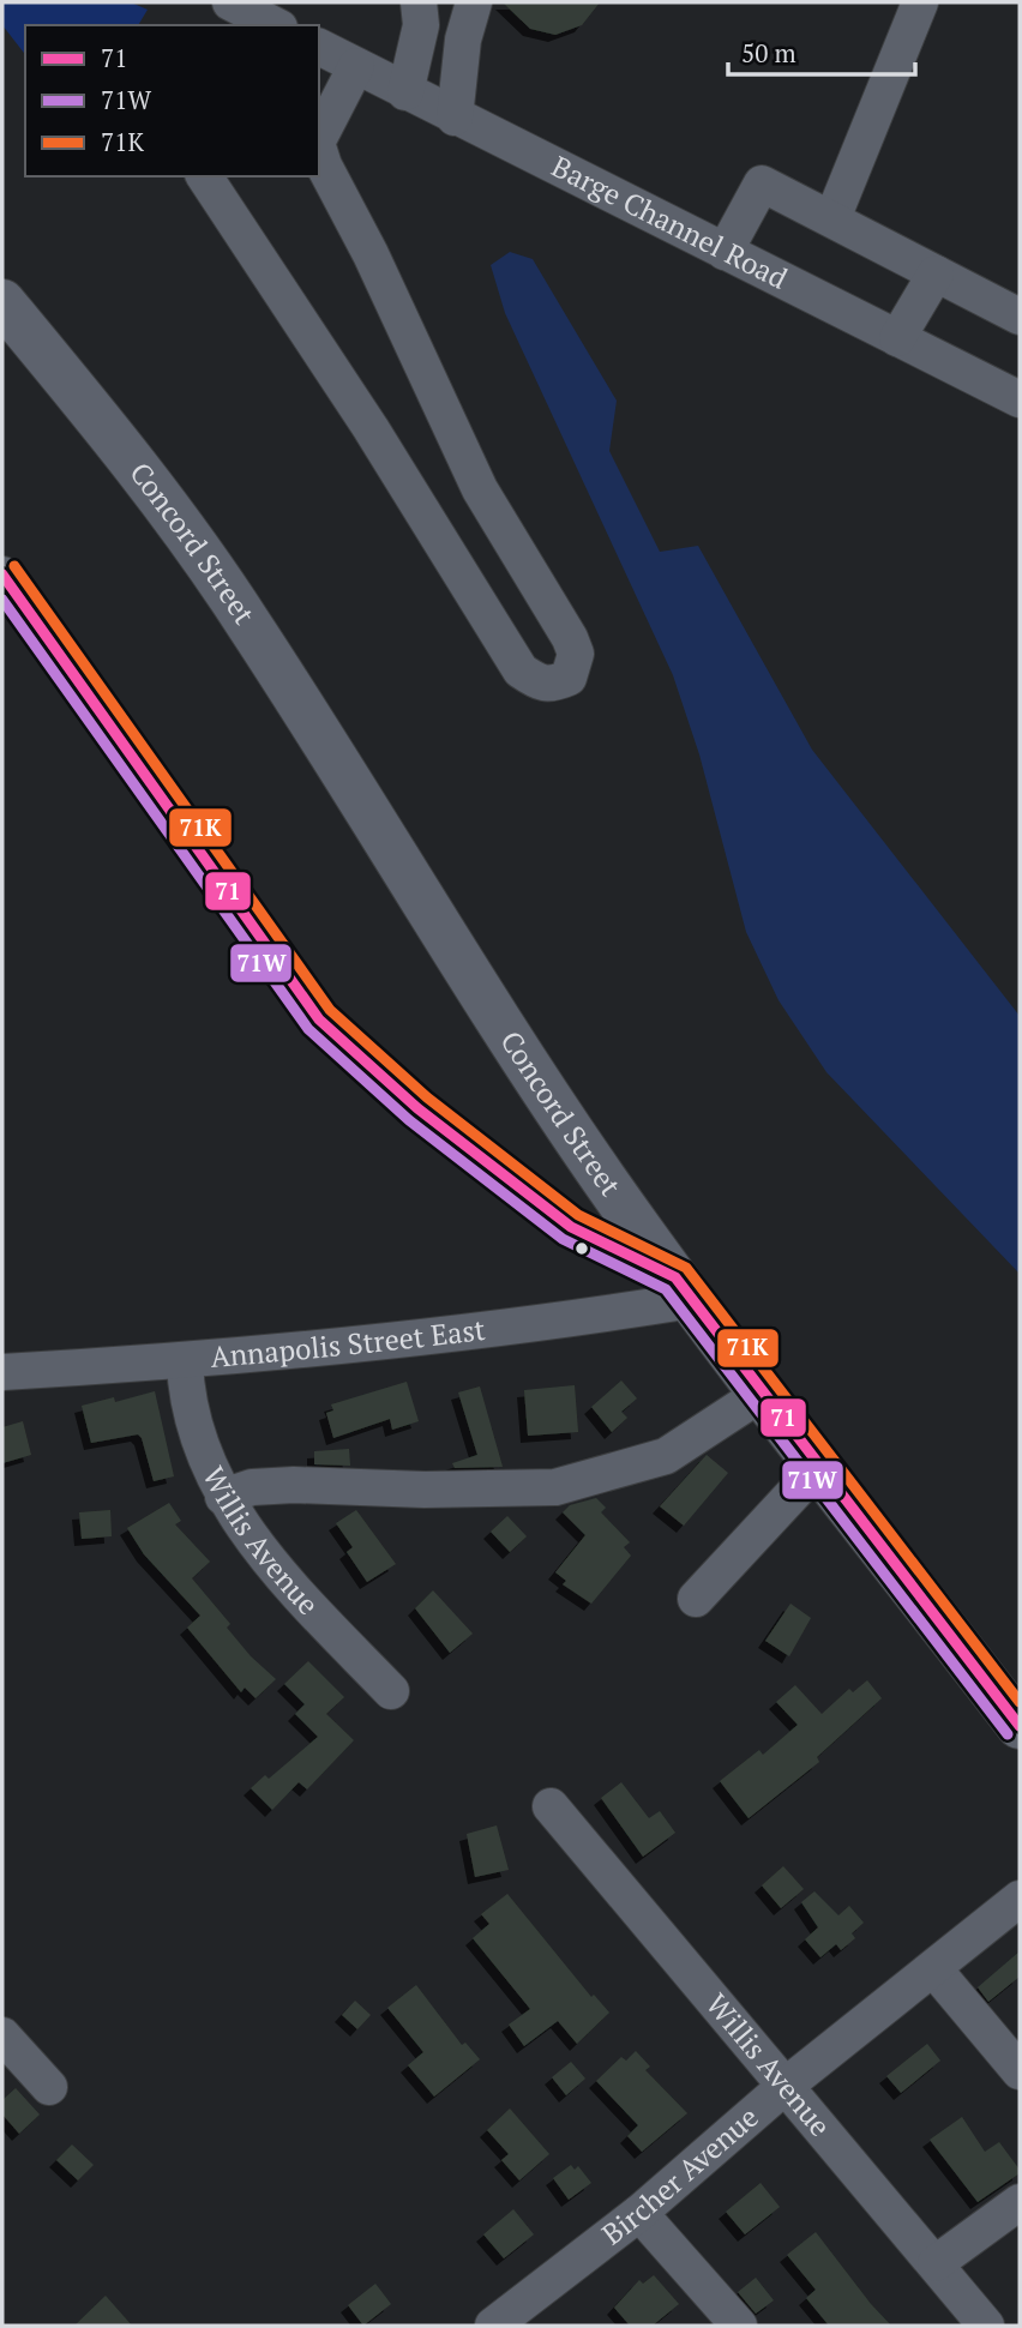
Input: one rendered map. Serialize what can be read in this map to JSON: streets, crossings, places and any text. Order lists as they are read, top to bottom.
{
  "streets": {
    "main road": ["Concord Street"],
    "street": [
      "Barge Channel Road",
      "Annapolis Street East",
      "Willis Avenue",
      "Bircher Avenue"
    ]
  },
  "crossings": [
    ["Concord Street", "Annapolis Street East"],
    ["Annapolis Street East", "Willis Avenue"],
    ["Willis Avenue", "Bircher Avenue"]
  ],
  "lines": ["transit line 71K", "transit line 71", "transit line 71W"],
  "legend": ["71", "71W", "71K"],
  "scale_bar": "50 m"
}
